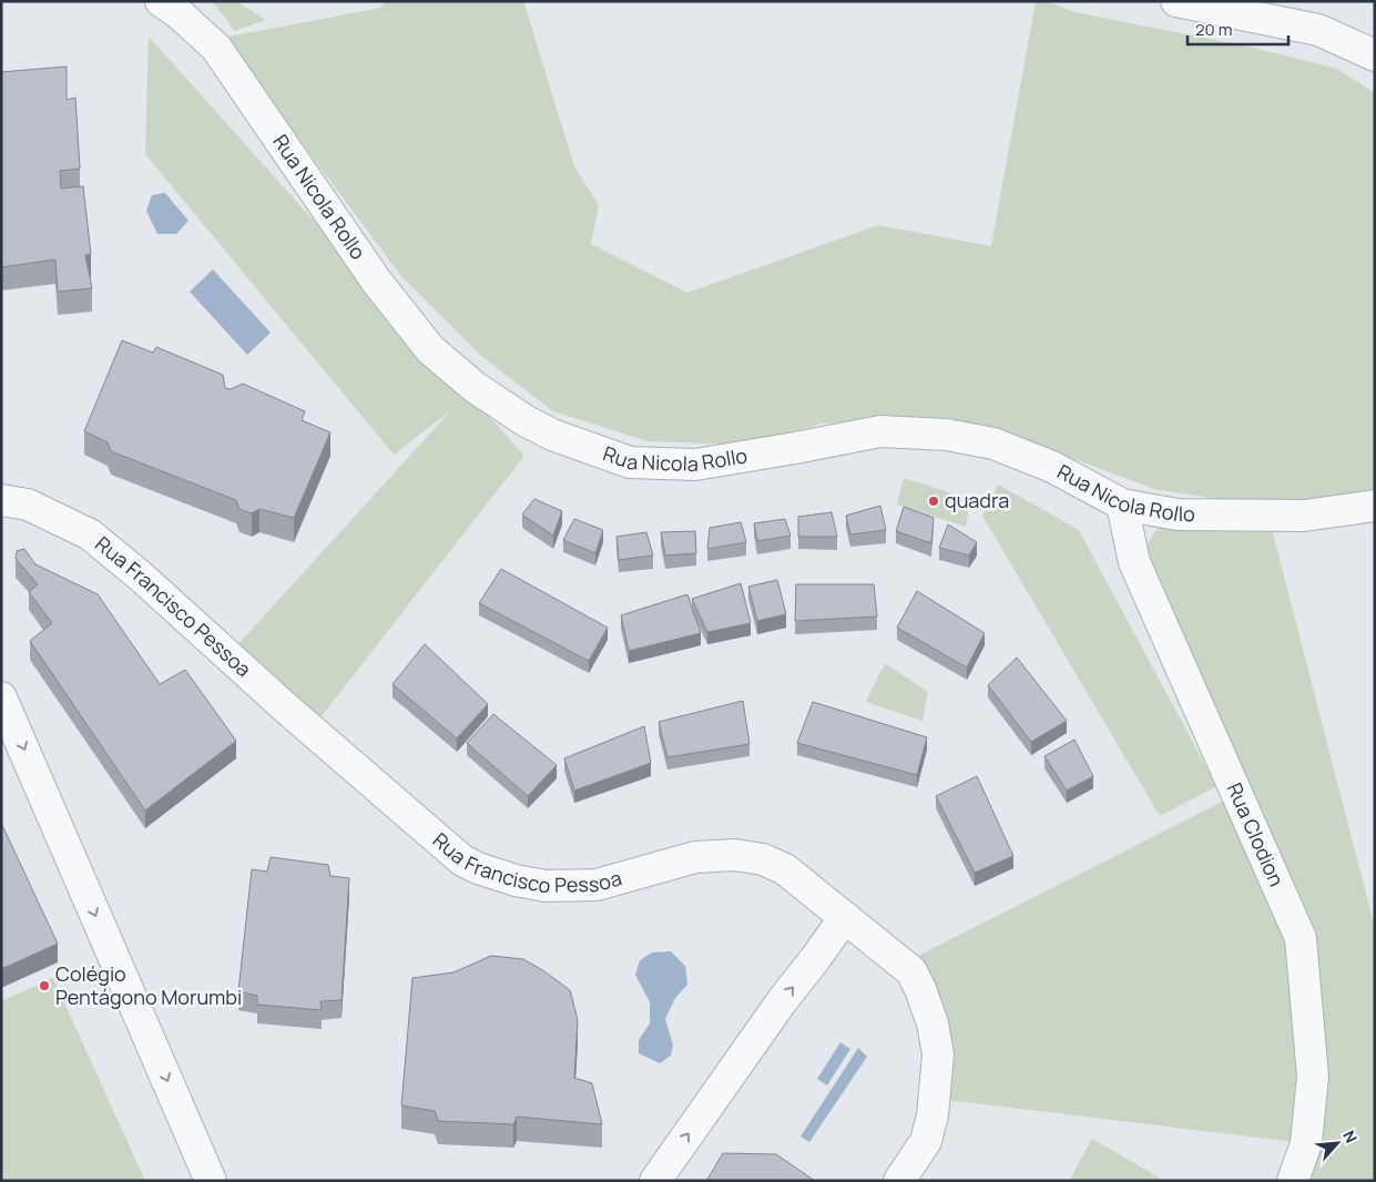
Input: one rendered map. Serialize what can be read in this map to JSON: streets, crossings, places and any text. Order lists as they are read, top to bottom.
{
  "streets": {
    "street": ["Rua Nicola Rollo", "Rua Francisco Pessoa", "Rua Clodion"]
  },
  "crossings": [
    ["Rua Nicola Rollo", "Rua Clodion"]
  ],
  "places": ["quadra", "Colégio Pentágono Morumbi"],
  "scale_bar": "20 m",
  "north": "top right"
}
